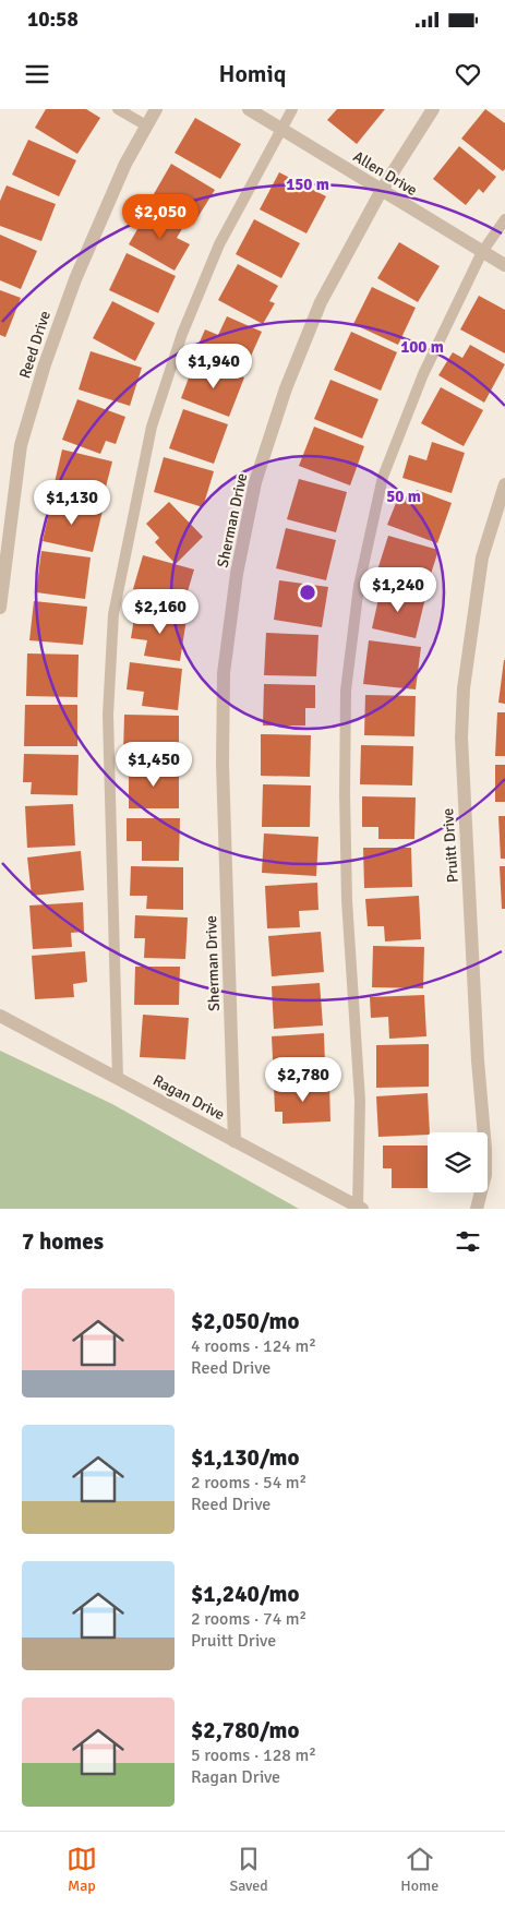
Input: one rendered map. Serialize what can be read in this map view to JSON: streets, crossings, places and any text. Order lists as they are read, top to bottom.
{
  "streets": {
    "street": [
      "Allen Drive",
      "Reed Drive",
      "Sherman Drive",
      "Pruitt Drive",
      "Ragan Drive"
    ]
  },
  "crossings": [
    ["Allen Drive", "Sherman Drive"],
    ["Sherman Drive", "Ragan Drive"]
  ],
  "page": {
    "status": "10:58",
    "header": "Homiq",
    "price": [
      "$2,050",
      "$1,940",
      "$1,130",
      "$1,240",
      "$2,160",
      "$1,450",
      "$2,780"
    ],
    "heading": "7 homes",
    "list": [
      {
        "name": "$2,050/mo",
        "note": "4 rooms · 124 m² · Reed Drive"
      },
      {
        "name": "$1,130/mo",
        "note": "2 rooms · 54 m² · Reed Drive"
      },
      {
        "name": "$1,240/mo",
        "note": "2 rooms · 74 m² · Pruitt Drive"
      },
      {
        "name": "$2,780/mo",
        "note": "5 rooms · 128 m² · Ragan Drive"
      }
    ],
    "tabs": ["Map", "Saved", "Home"]
  },
  "rings": ["150 m", "100 m", "50 m"]
}
